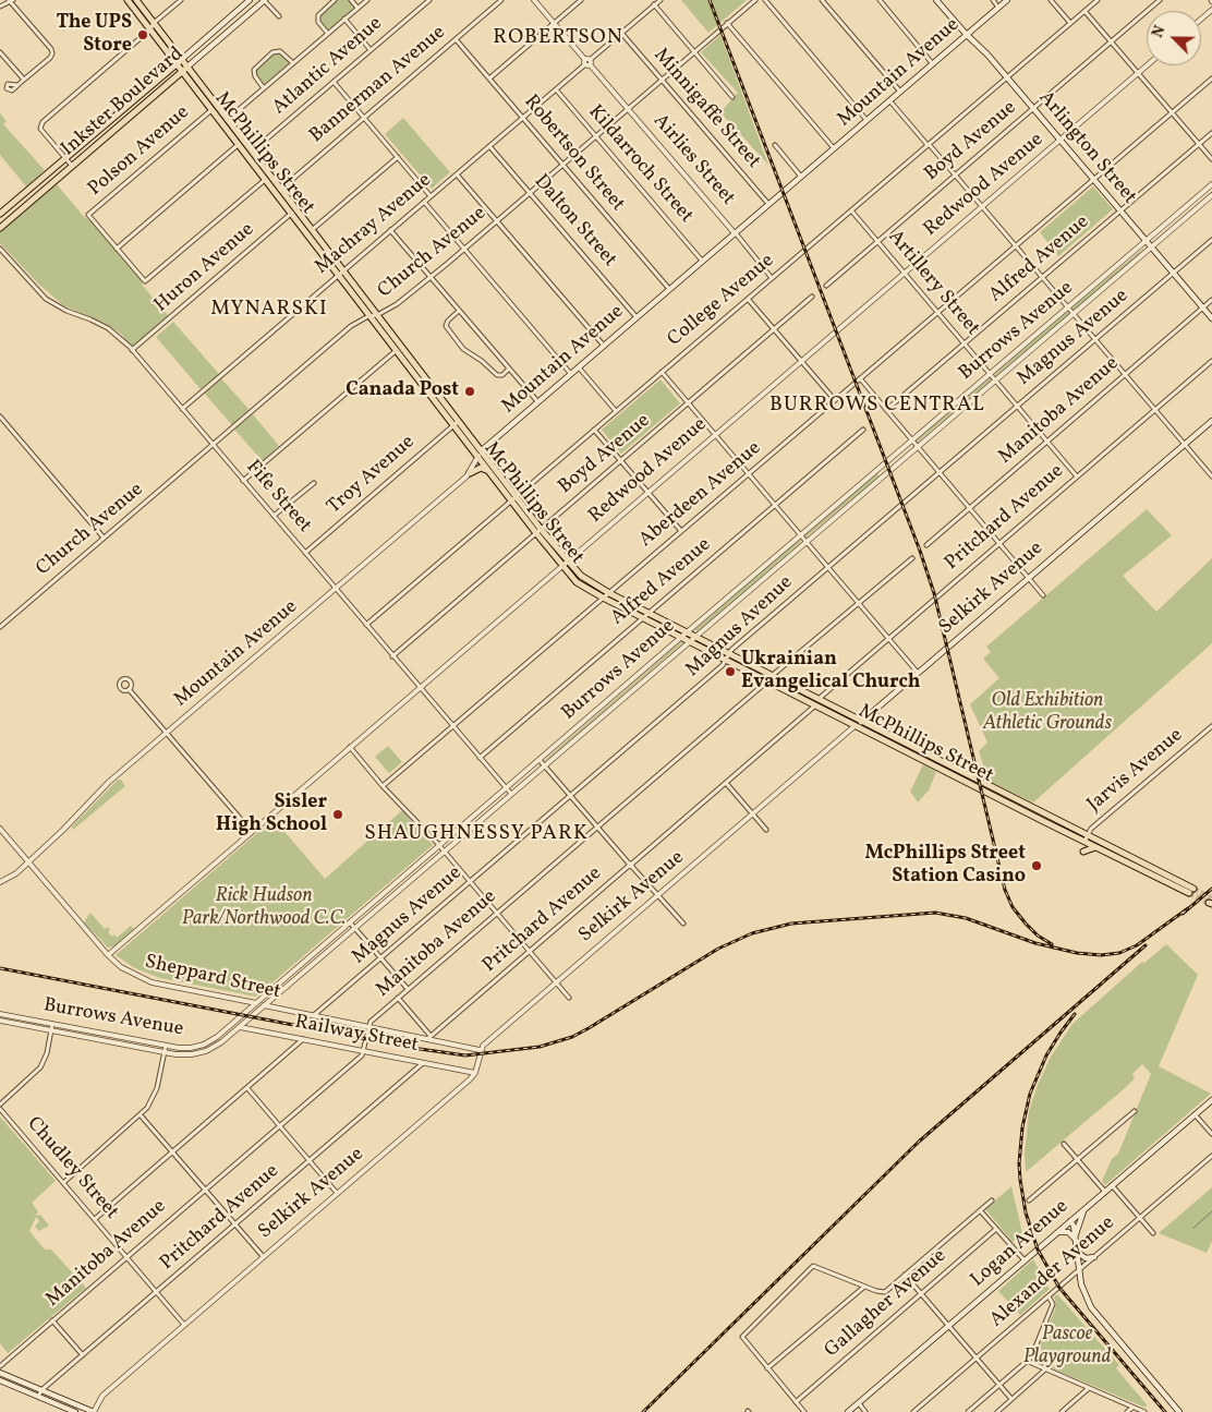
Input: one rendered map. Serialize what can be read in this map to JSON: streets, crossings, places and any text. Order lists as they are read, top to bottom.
{
  "streets": {
    "main road": [
      "Mountain Avenue",
      "Inkster Boulevard",
      "Arlington Street",
      "McPhillips Street",
      "Selkirk Avenue",
      "Logan Avenue"
    ],
    "street": [
      "Atlantic Avenue",
      "Bannerman Avenue",
      "Minnigaffe Street",
      "Boyd Avenue",
      "Polson Avenue",
      "Robertson Street",
      "Airlies Street",
      "Kildarroch Street",
      "Redwood Avenue",
      "Dalton Street",
      "Machray Avenue",
      "Church Avenue",
      "Alfred Avenue",
      "Huron Avenue",
      "Artillery Street",
      "College Avenue",
      "Burrows Avenue",
      "Magnus Avenue",
      "Manitoba Avenue",
      "Troy Avenue",
      "Aberdeen Avenue",
      "Fife Street",
      "Pritchard Avenue",
      "Jarvis Avenue",
      "Sheppard Street",
      "Railway Street",
      "Chudley Street",
      "Alexander Avenue",
      "Gallagher Avenue"
    ]
  },
  "crossings": [
    ["Atlantic Avenue", "McPhillips Street"],
    ["Mountain Avenue", "Minnigaffe Street"],
    ["Mountain Avenue", "Arlington Street"],
    ["Mountain Avenue", "McPhillips Street"],
    ["Mountain Avenue", "Robertson Street"],
    ["Mountain Avenue", "Airlies Street"],
    ["Mountain Avenue", "Kildarroch Street"],
    ["Mountain Avenue", "Dalton Street"],
    ["Mountain Avenue", "Fife Street"],
    ["Mountain Avenue", "Sheppard Street"],
    ["Bannerman Avenue", "McPhillips Street"],
    ["Bannerman Avenue", "Robertson Street"],
    ["Inkster Boulevard", "McPhillips Street"],
    ["Minnigaffe Street", "Machray Avenue"],
    ["Minnigaffe Street", "Church Avenue"],
    ["Boyd Avenue", "Arlington Street"],
    ["Boyd Avenue", "McPhillips Street"],
    ["Boyd Avenue", "Artillery Street"],
    ["Boyd Avenue", "Fife Street"],
    ["Arlington Street", "Redwood Avenue"],
    ["Arlington Street", "Alfred Avenue"],
    ["Arlington Street", "College Avenue"],
    ["Arlington Street", "Burrows Avenue"],
    ["Arlington Street", "Magnus Avenue"],
    ["Arlington Street", "Manitoba Avenue"],
    ["Arlington Street", "Aberdeen Avenue"],
    ["Polson Avenue", "McPhillips Street"],
    ["McPhillips Street", "Redwood Avenue"],
    ["McPhillips Street", "Machray Avenue"],
    ["McPhillips Street", "Church Avenue"],
    ["McPhillips Street", "Alfred Avenue"],
    ["McPhillips Street", "Huron Avenue"],
    ["McPhillips Street", "College Avenue"],
    ["McPhillips Street", "Burrows Avenue"],
    ["McPhillips Street", "Magnus Avenue"],
    ["McPhillips Street", "Manitoba Avenue"],
    ["McPhillips Street", "Troy Avenue"],
    ["McPhillips Street", "Aberdeen Avenue"],
    ["McPhillips Street", "Pritchard Avenue"],
    ["McPhillips Street", "Selkirk Avenue"],
    ["McPhillips Street", "Jarvis Avenue"],
    ["Robertson Street", "Machray Avenue"],
    ["Robertson Street", "Church Avenue"],
    ["Airlies Street", "Machray Avenue"],
    ["Airlies Street", "Church Avenue"],
    ["Airlies Street", "College Avenue"],
    ["Kildarroch Street", "Machray Avenue"],
    ["Kildarroch Street", "Church Avenue"],
    ["Redwood Avenue", "Artillery Street"],
    ["Redwood Avenue", "Fife Street"],
    ["Redwood Avenue", "Sheppard Street"],
    ["Dalton Street", "Machray Avenue"],
    ["Dalton Street", "Church Avenue"],
    ["Machray Avenue", "Fife Street"],
    ["Church Avenue", "Fife Street"],
    ["Alfred Avenue", "Artillery Street"],
    ["Alfred Avenue", "Fife Street"],
    ["Huron Avenue", "Fife Street"],
    ["Artillery Street", "College Avenue"],
    ["Artillery Street", "Burrows Avenue"],
    ["Artillery Street", "Magnus Avenue"],
    ["Artillery Street", "Manitoba Avenue"],
    ["Artillery Street", "Aberdeen Avenue"],
    ["Artillery Street", "Pritchard Avenue"],
    ["College Avenue", "Fife Street"],
    ["Burrows Avenue", "Fife Street"],
    ["Burrows Avenue", "Sheppard Street"],
    ["Burrows Avenue", "Railway Street"],
    ["Magnus Avenue", "Sheppard Street"],
    ["Manitoba Avenue", "Sheppard Street"],
    ["Manitoba Avenue", "Railway Street"],
    ["Manitoba Avenue", "Chudley Street"],
    ["Troy Avenue", "Fife Street"],
    ["Aberdeen Avenue", "Fife Street"],
    ["Pritchard Avenue", "Sheppard Street"],
    ["Pritchard Avenue", "Railway Street"],
    ["Pritchard Avenue", "Chudley Street"],
    ["Selkirk Avenue", "Sheppard Street"],
    ["Selkirk Avenue", "Railway Street"],
    ["Selkirk Avenue", "Chudley Street"]
  ],
  "districts": [
    "ROBERTSON",
    "MYNARSKI",
    "BURROWS CENTRAL",
    "SHAUGHNESSY PARK"
  ],
  "parks": ["Old Exhibition Athletic Grounds", "Rick Hudson Park/Northwood C.C.", "Pascoe Playground"],
  "places": [
    "The UPS Store",
    "Canada Post",
    "Ukrainian Evangelical Church",
    "Sisler High School",
    "McPhillips Street Station Casino"
  ],
  "north": "top left"
}
